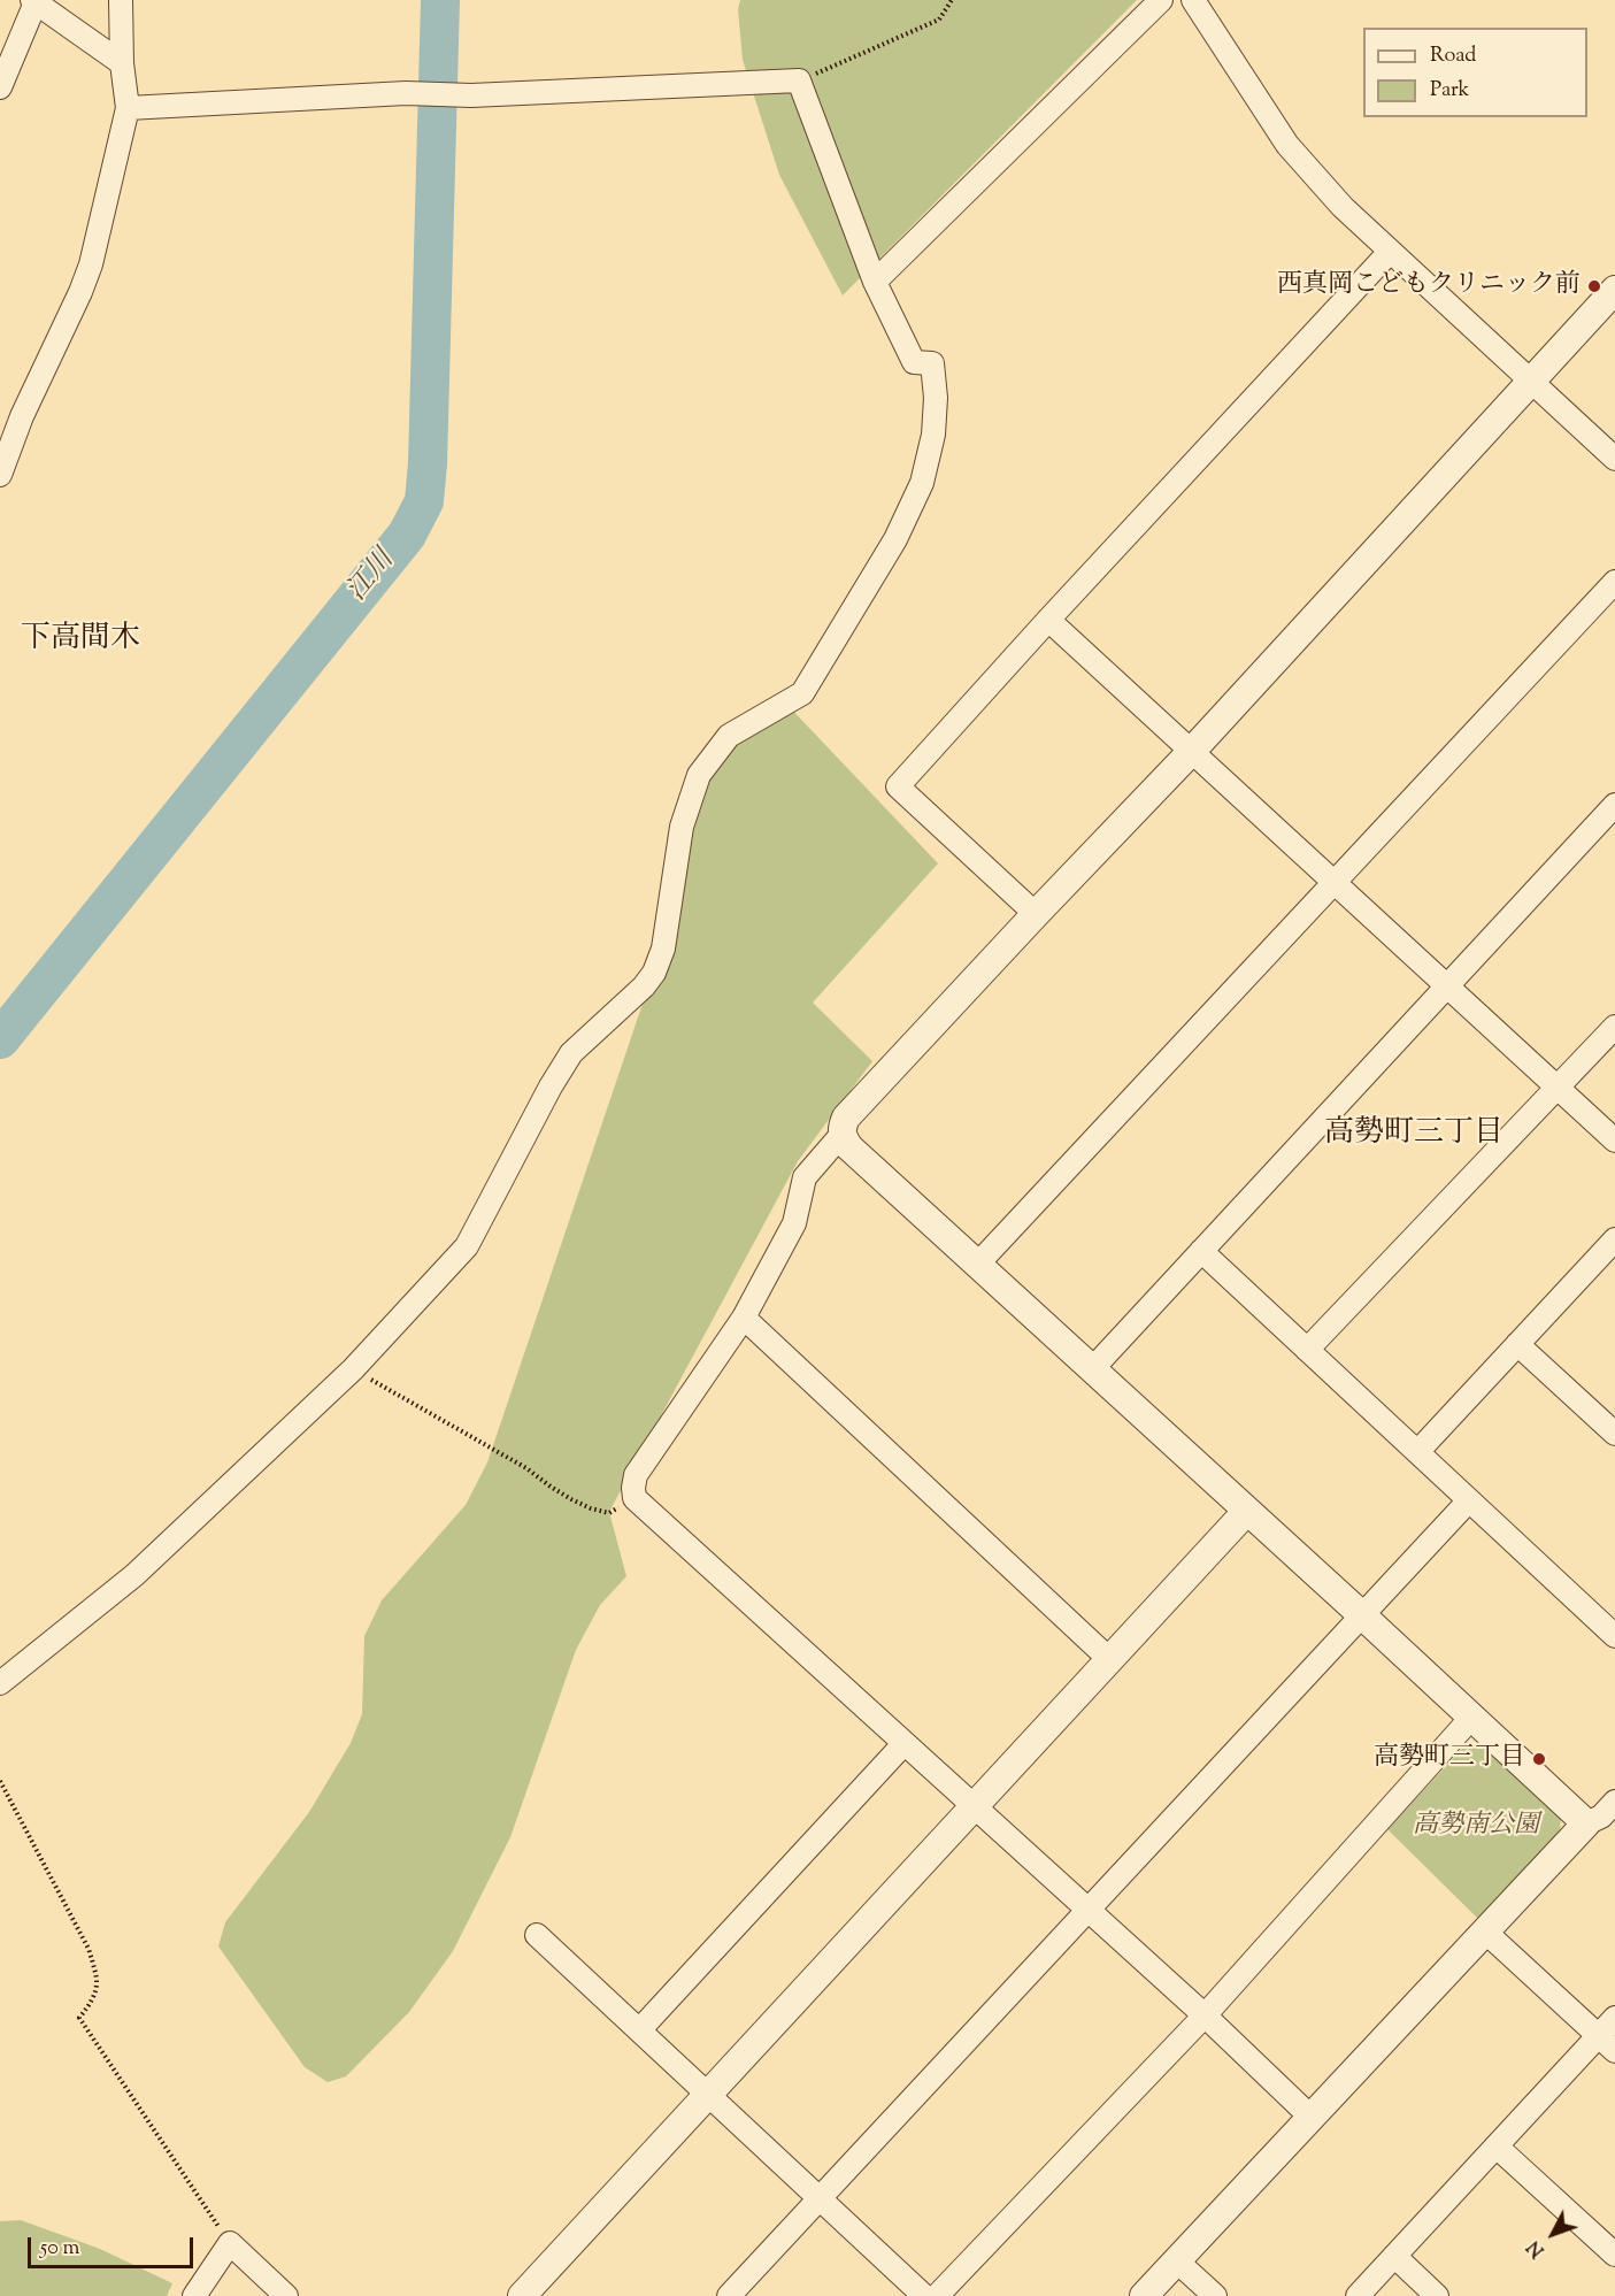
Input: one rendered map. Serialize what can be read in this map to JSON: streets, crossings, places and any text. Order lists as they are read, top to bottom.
{
  "districts": ["下高間木", "高勢町三丁目"],
  "water": ["江川"],
  "parks": ["高勢南公園"],
  "places": ["西真岡こどもクリニック前", "高勢町三丁目"],
  "legend": ["Road", "Park"],
  "scale_bar": "50 m",
  "north": "bottom left"
}
